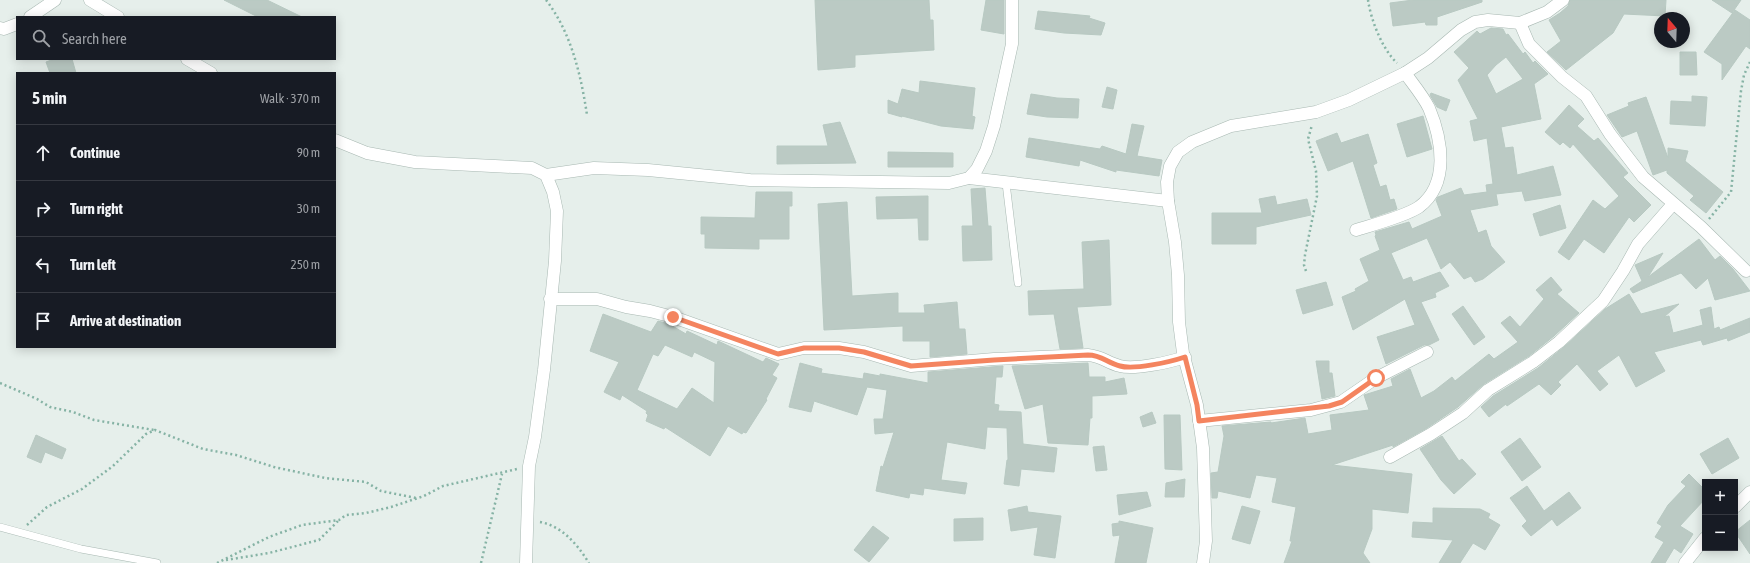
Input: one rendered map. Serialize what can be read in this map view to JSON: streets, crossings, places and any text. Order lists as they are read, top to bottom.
{
  "north": "top",
  "page": {
    "search": "Search here",
    "heading": ["5 min", "Walk · 370 m"],
    "list": [
      ["Continue", "90 m"],
      ["Turn right", "30 m"],
      ["Turn left", "250 m"],
      "Arrive at destination"
    ],
    "map_buttons": ["+", "−"]
  }
}
